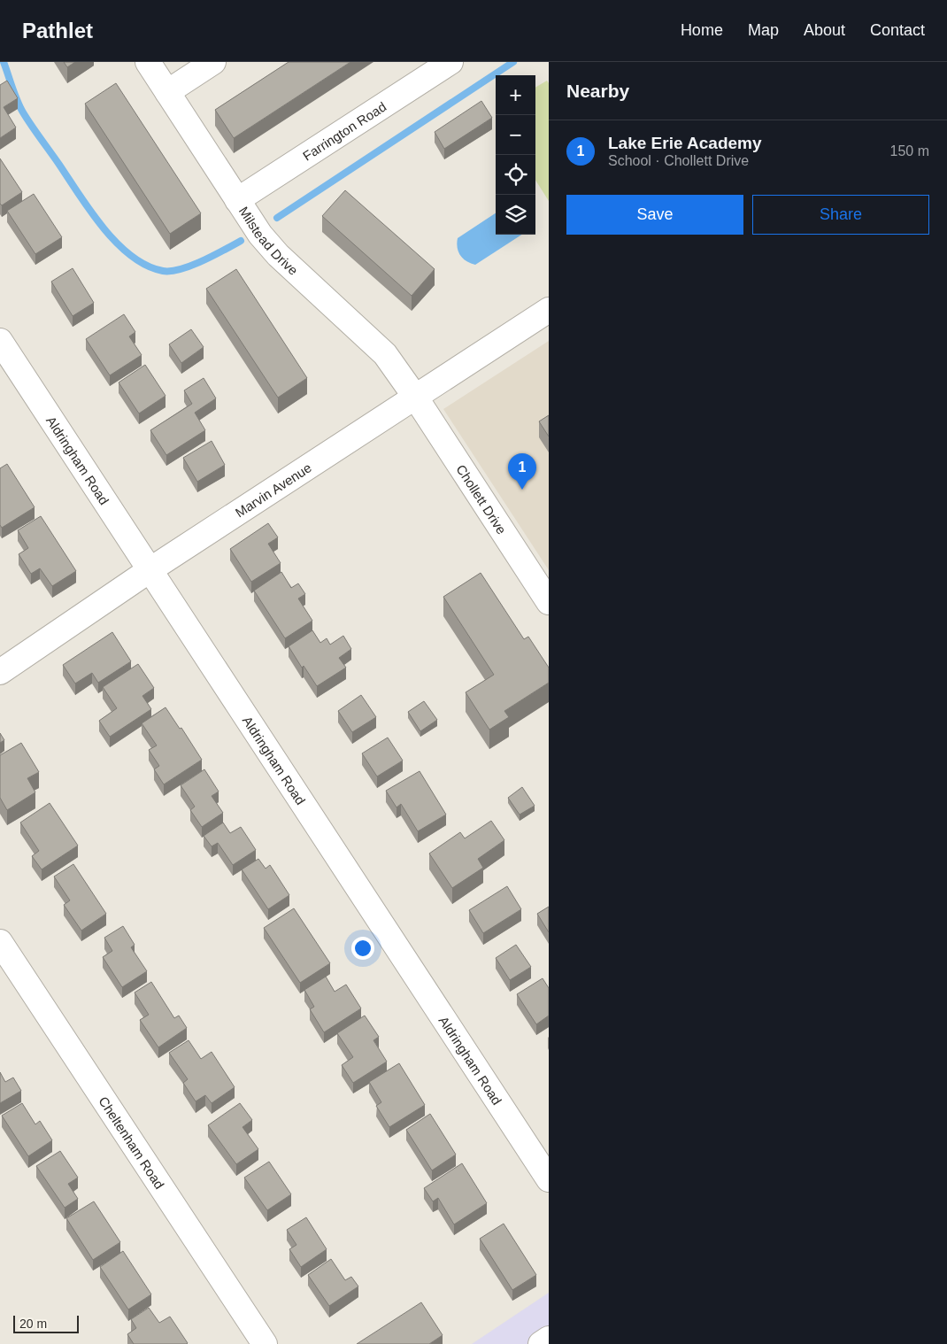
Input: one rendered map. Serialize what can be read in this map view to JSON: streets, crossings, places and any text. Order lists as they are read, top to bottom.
{
  "streets": {
    "street": [
      "Farrington Road",
      "Milstead Drive",
      "Aldringham Road",
      "Marvin Avenue",
      "Chollett Drive",
      "Cheltenham Road"
    ]
  },
  "crossings": [
    ["Farrington Road", "Milstead Drive"],
    ["Milstead Drive", "Marvin Avenue"],
    ["Milstead Drive", "Chollett Drive"],
    ["Aldringham Road", "Marvin Avenue"],
    ["Marvin Avenue", "Chollett Drive"]
  ],
  "scale_bar": "20 m",
  "page": {
    "header": "Pathlet",
    "nav": [
      "Home",
      "Map",
      "About",
      "Contact"
    ],
    "heading": "Nearby",
    "map_buttons": ["+", "−"],
    "list": [
      {
        "mark": "1",
        "name": "Lake Erie Academy",
        "note": "School · Chollett Drive",
        "value": "150 m"
      }
    ],
    "buttons": ["Save", "Share"],
    "pins": "1",
    "scale": "20 m"
  }
}
